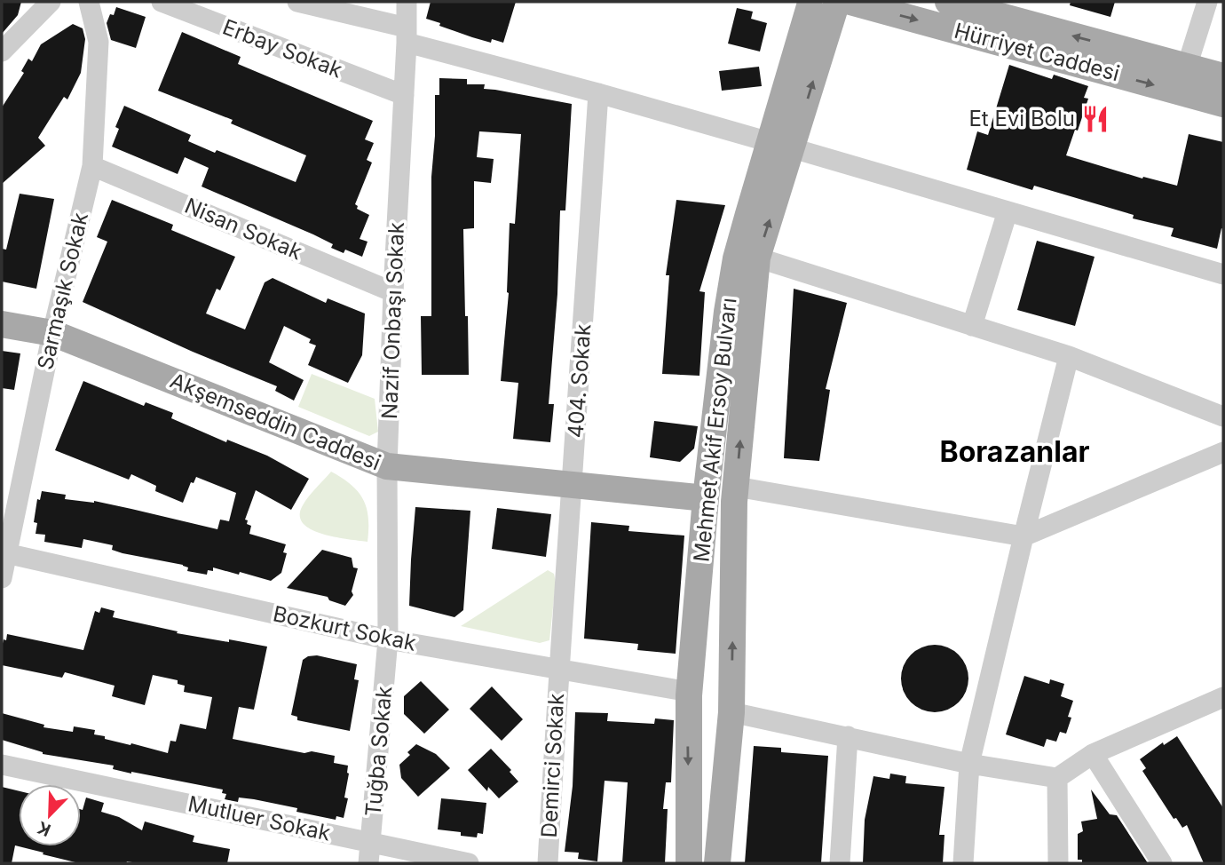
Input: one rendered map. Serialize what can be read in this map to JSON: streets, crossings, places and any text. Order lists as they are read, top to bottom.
{
  "streets": {
    "main road": ["Hürriyet Caddesi", "Akşemseddin Caddesi", "Mehmet Akif Ersoy Bulvarı"],
    "street": [
      "Erbay Sokak",
      "Nisan Sokak",
      "Sarmaşık Sokak",
      "Nazif Onbaşı Sokak",
      "404. Sokak",
      "Bozkurt Sokak",
      "Tuğba Sokak",
      "Demirci Sokak",
      "Mutluer Sokak"
    ]
  },
  "crossings": [
    ["Erbay Sokak", "Nazif Onbaşı Sokak"],
    ["Hürriyet Caddesi", "Mehmet Akif Ersoy Bulvarı"],
    ["Nisan Sokak", "Sarmaşık Sokak"],
    ["Nisan Sokak", "Nazif Onbaşı Sokak"],
    ["Sarmaşık Sokak", "Akşemseddin Caddesi"],
    ["Sarmaşık Sokak", "Bozkurt Sokak"],
    ["Nazif Onbaşı Sokak", "Akşemseddin Caddesi"],
    ["Nazif Onbaşı Sokak", "Bozkurt Sokak"],
    ["Nazif Onbaşı Sokak", "Tuğba Sokak"],
    ["404. Sokak", "Akşemseddin Caddesi"],
    ["404. Sokak", "Bozkurt Sokak"],
    ["404. Sokak", "Demirci Sokak"],
    ["Akşemseddin Caddesi", "Mehmet Akif Ersoy Bulvarı"],
    ["Mehmet Akif Ersoy Bulvarı", "Bozkurt Sokak"],
    ["Bozkurt Sokak", "Tuğba Sokak"],
    ["Bozkurt Sokak", "Demirci Sokak"],
    ["Tuğba Sokak", "Mutluer Sokak"]
  ],
  "districts": ["Borazanlar"],
  "places": {
    "restaurant": ["Et Evi Bolu"]
  },
  "north": "bottom left"
}
